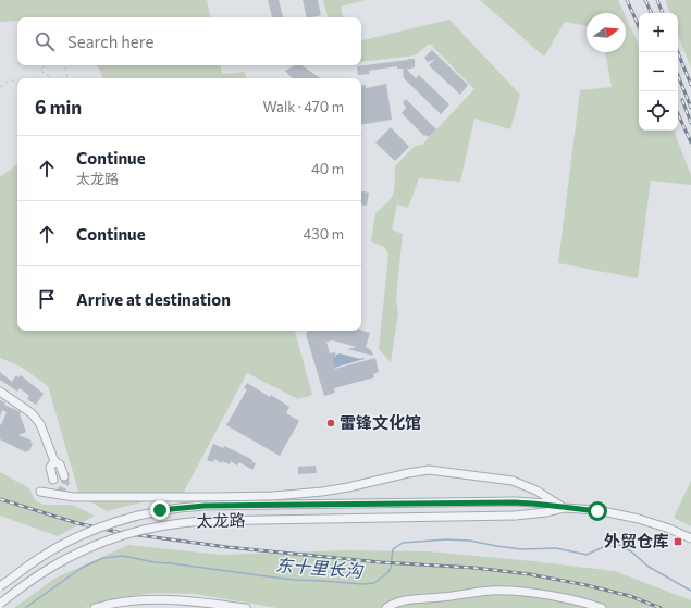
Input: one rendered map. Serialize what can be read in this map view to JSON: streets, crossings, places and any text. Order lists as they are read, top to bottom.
{
  "streets": {
    "street": ["太龙路"]
  },
  "water": ["东十里长沟"],
  "places": {
    "other": ["雷锋文化馆"],
    "transit": ["外贸仓库"]
  },
  "north": "right",
  "page": {
    "map_buttons": ["+", "−"],
    "search": "Search here",
    "heading": ["6 min", "Walk · 470 m"],
    "list": [
      ["Continue", "太龙路", "40 m"],
      ["Continue", "430 m"],
      "Arrive at destination"
    ]
  }
}
